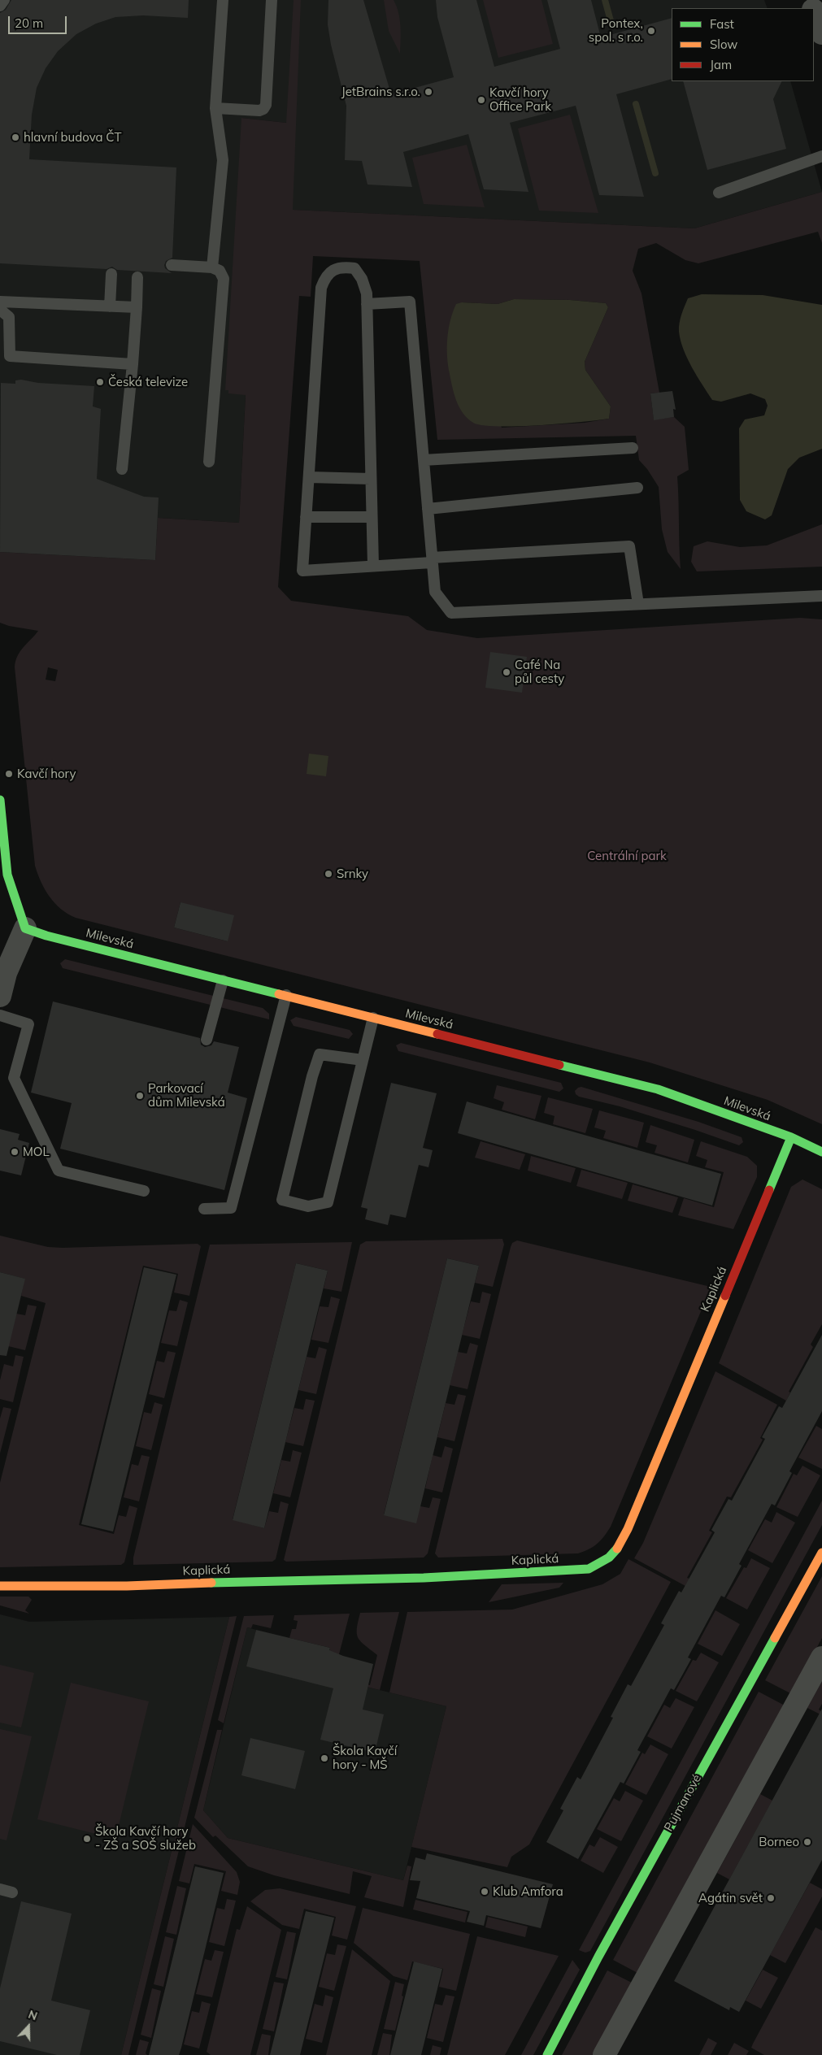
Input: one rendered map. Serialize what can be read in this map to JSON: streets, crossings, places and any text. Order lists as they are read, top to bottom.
{
  "streets": {
    "street": ["Milevská", "Kaplická", "Pujmanové"]
  },
  "crossings": [
    ["Milevská", "Kaplická"]
  ],
  "parks": ["Centrální park"],
  "places": [
    "Pontex, spol. s r.o.",
    "JetBrains s.r.o.",
    "Kavčí hory Office Park",
    "hlavní budova ČT",
    "Česká televize",
    "Café Na půl cesty",
    "Kavčí hory",
    "Srnky",
    "Parkovací dům Milevská",
    "MOL",
    "Škola Kavčí hory - MŠ",
    "Škola Kavčí hory - ZŠ a SOŠ služeb",
    "Borneo",
    "Klub Amfora",
    "Agátin svět"
  ],
  "legend": ["Fast", "Slow", "Jam"],
  "scale_bar": "20 m",
  "north": "top"
}
